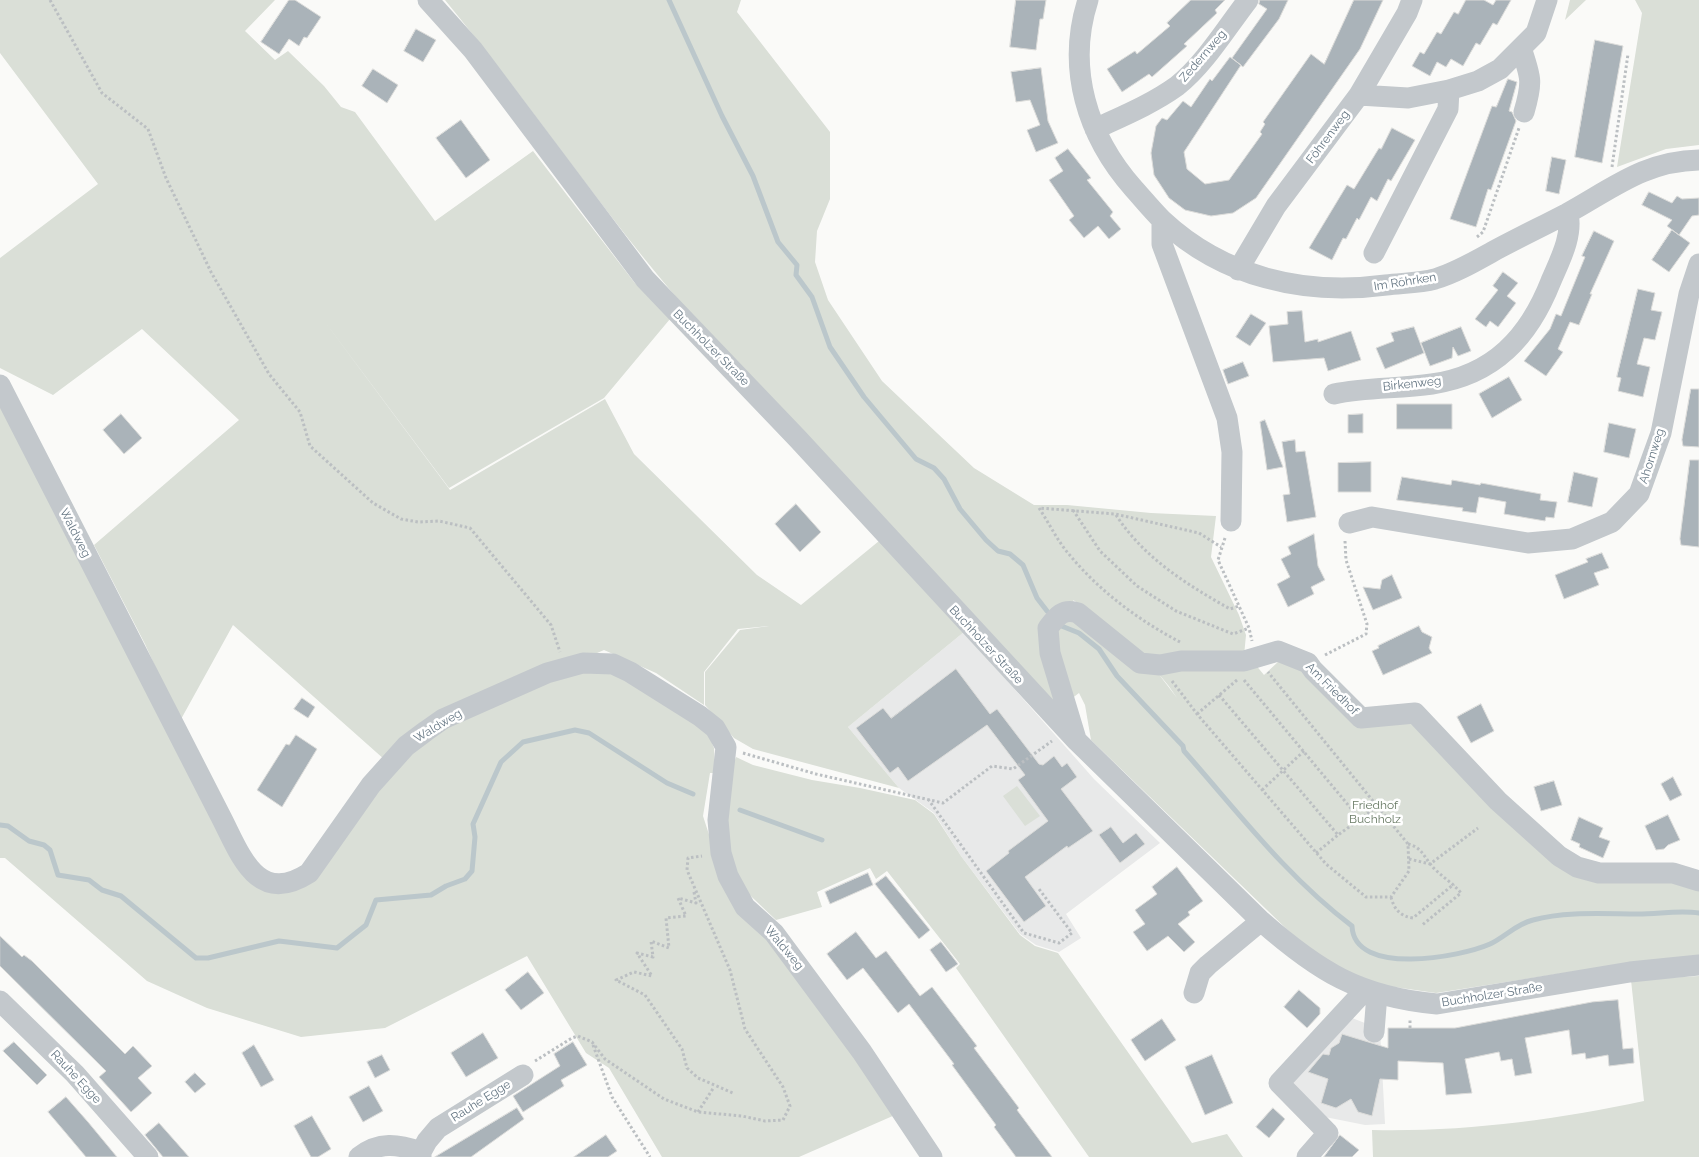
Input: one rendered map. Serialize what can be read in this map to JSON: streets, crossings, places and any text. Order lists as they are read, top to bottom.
{
  "streets": {
    "street": [
      "Zedernweg",
      "Föhrenweg",
      "Im Röhrken",
      "Buchholzer Straße",
      "Birkenweg",
      "Ahornweg",
      "Waldweg",
      "Am Friedhof",
      "Rauhe Egge"
    ]
  },
  "crossings": [
    ["Zedernweg", "Im Röhrken"],
    ["Föhrenweg", "Im Röhrken"],
    ["Im Röhrken", "Birkenweg"],
    ["Buchholzer Straße", "Am Friedhof"]
  ],
  "parks": ["Friedhof Buchholz"]
}
